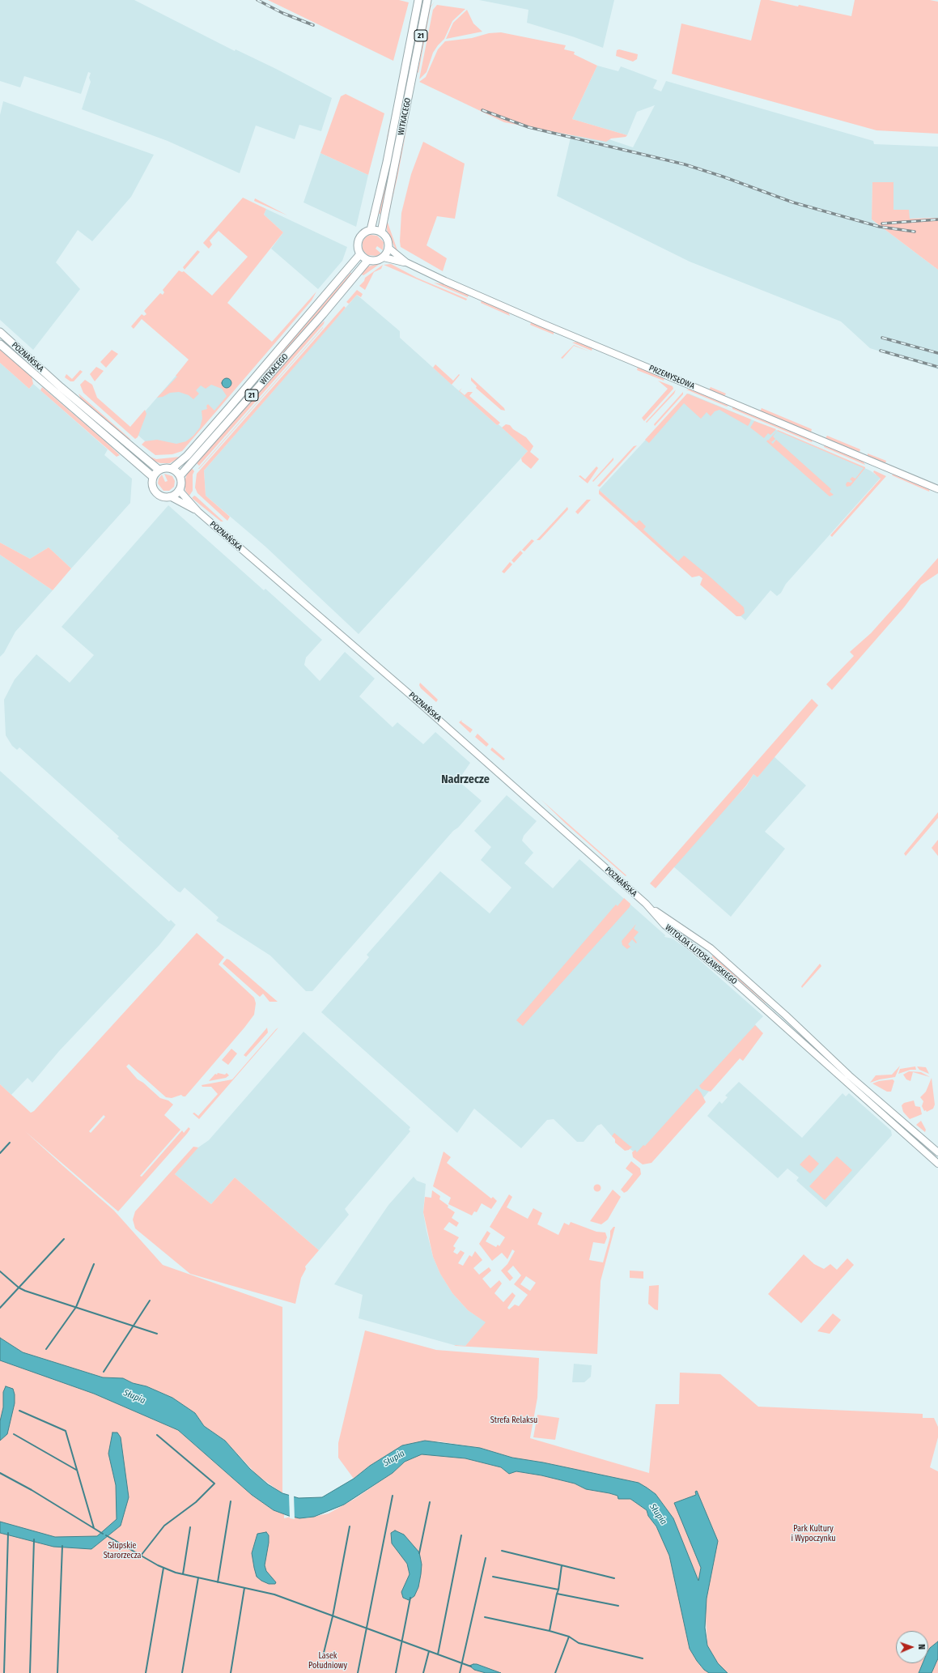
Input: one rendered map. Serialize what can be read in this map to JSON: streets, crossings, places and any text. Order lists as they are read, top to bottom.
{
  "streets": {
    "main road": [
      "21",
      "WITKACEGO",
      "POZNAŃSKA",
      "PRZEMYSŁOWA",
      "WITOLDA LUTOSŁAWSKIEGO"
    ]
  },
  "crossings": [
    ["WITKACEGO", "POZNAŃSKA"],
    ["WITKACEGO", "PRZEMYSŁOWA"],
    ["POZNAŃSKA", "WITOLDA LUTOSŁAWSKIEGO"]
  ],
  "districts": ["Nadrzecze"],
  "water": ["Słupia"],
  "parks": [
    "Strefa Relaksu",
    "Park Kultury i Wypoczynku",
    "Słupskie Starorzecza",
    "Lasek Południowy"
  ],
  "north": "right"
}
